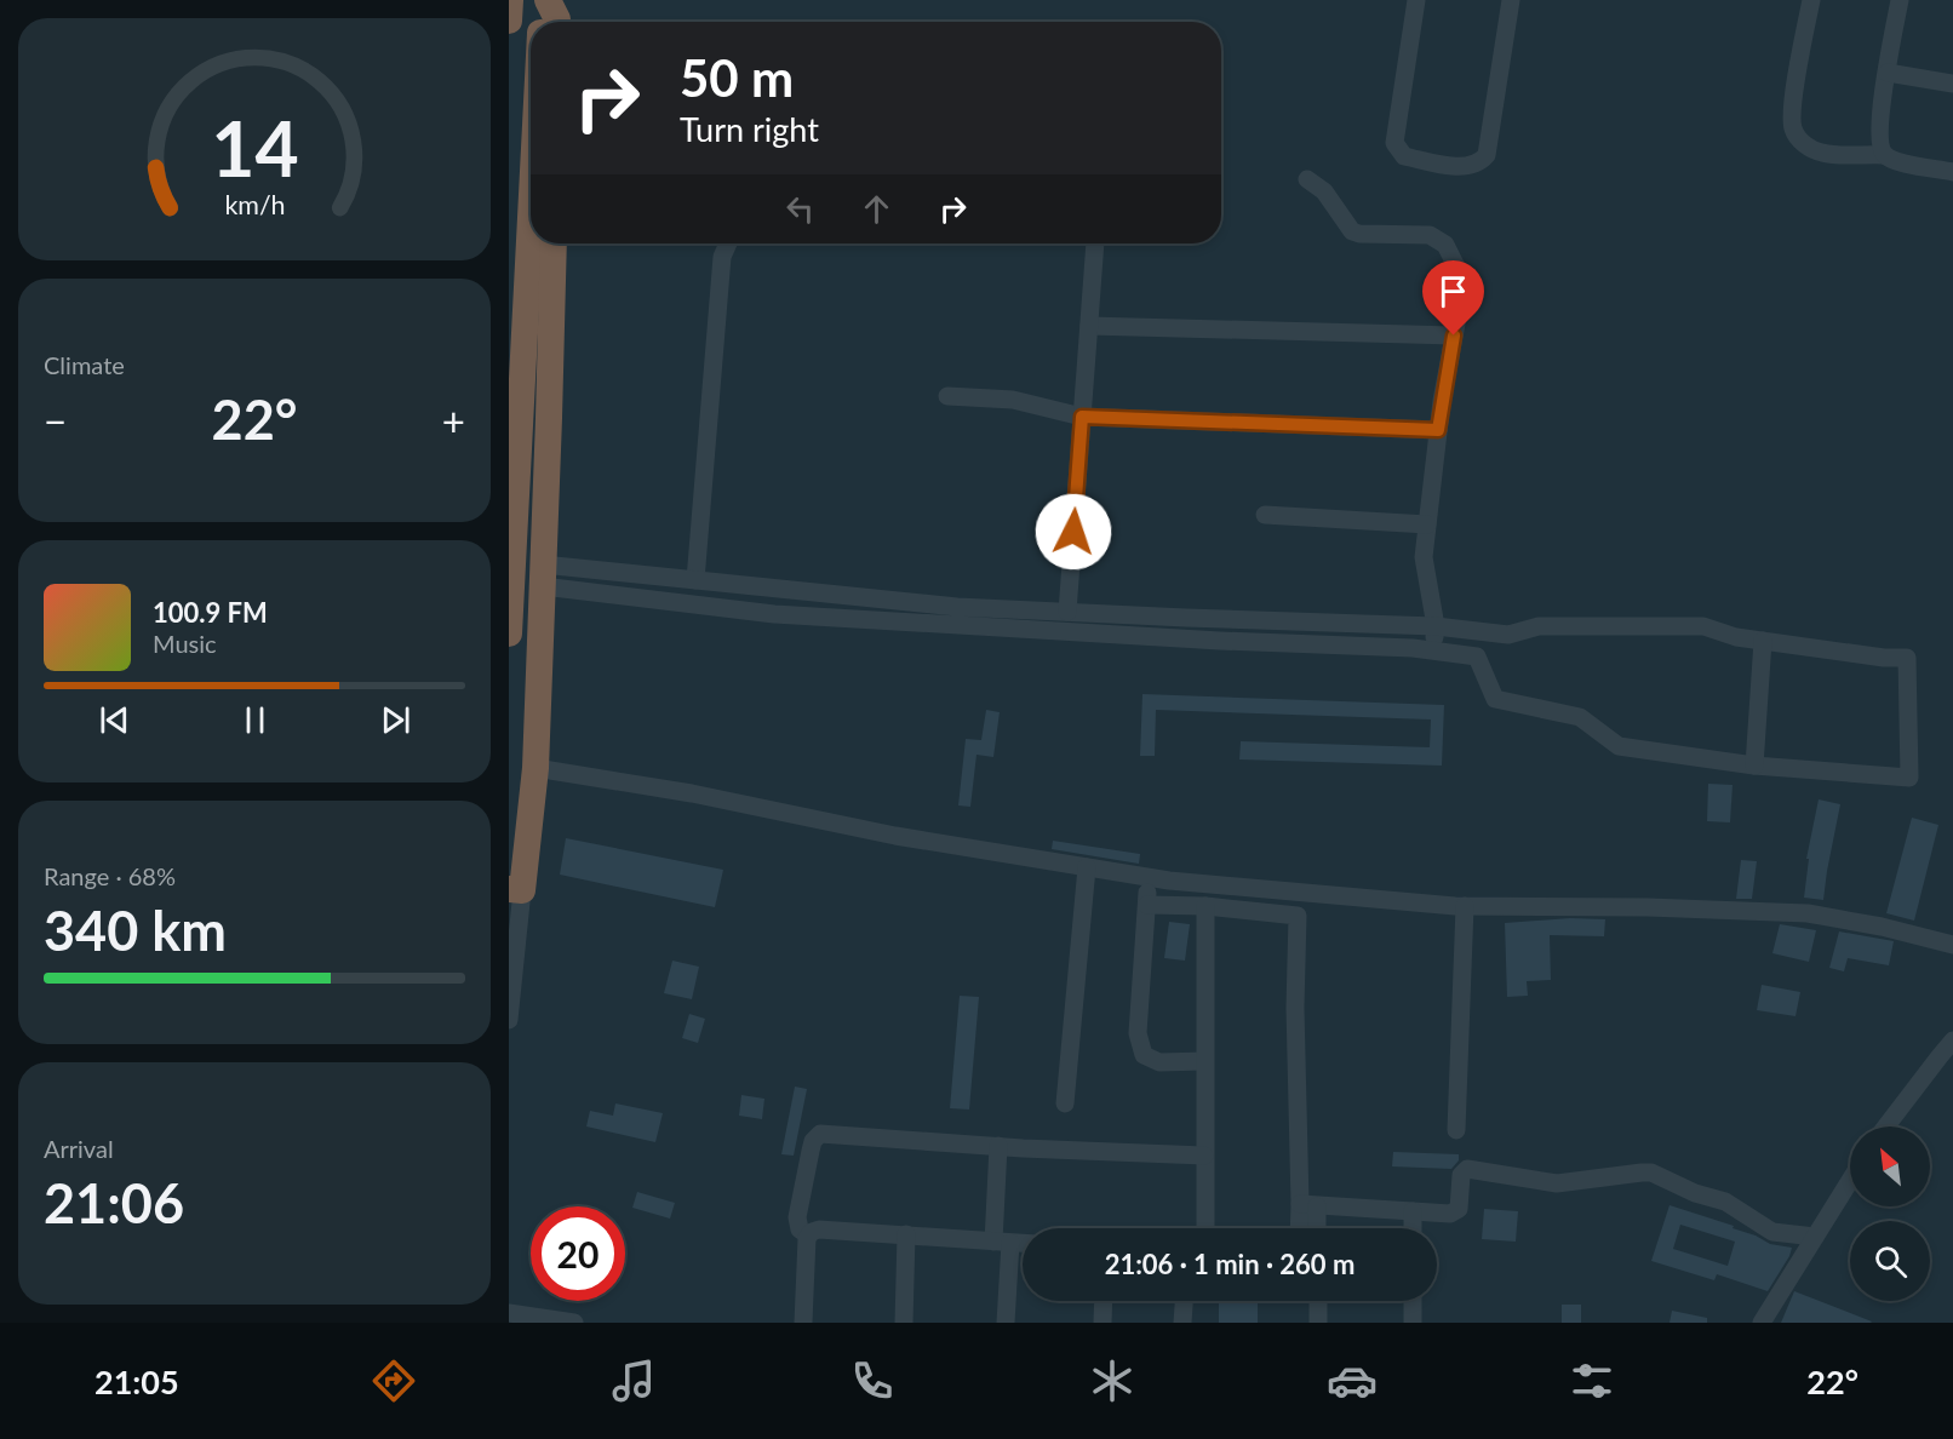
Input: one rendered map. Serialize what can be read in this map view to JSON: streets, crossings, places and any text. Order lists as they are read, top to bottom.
{
  "north": "top left",
  "page": {
    "turn": ["50 m", "Turn right"],
    "tile": [
      "Climate",
      ["Range · 68%", "340 km"],
      ["Arrival", "21:06"]
    ],
    "heat": ["−", "22°", "+"],
    "song": ["100.9 FM", "Music"],
    "limit": "20",
    "trip": "21:06 · 1 min · 260 m",
    "tabs": ["21:05", "22°"],
    "gauge": ["14", "km/h"]
  }
}
